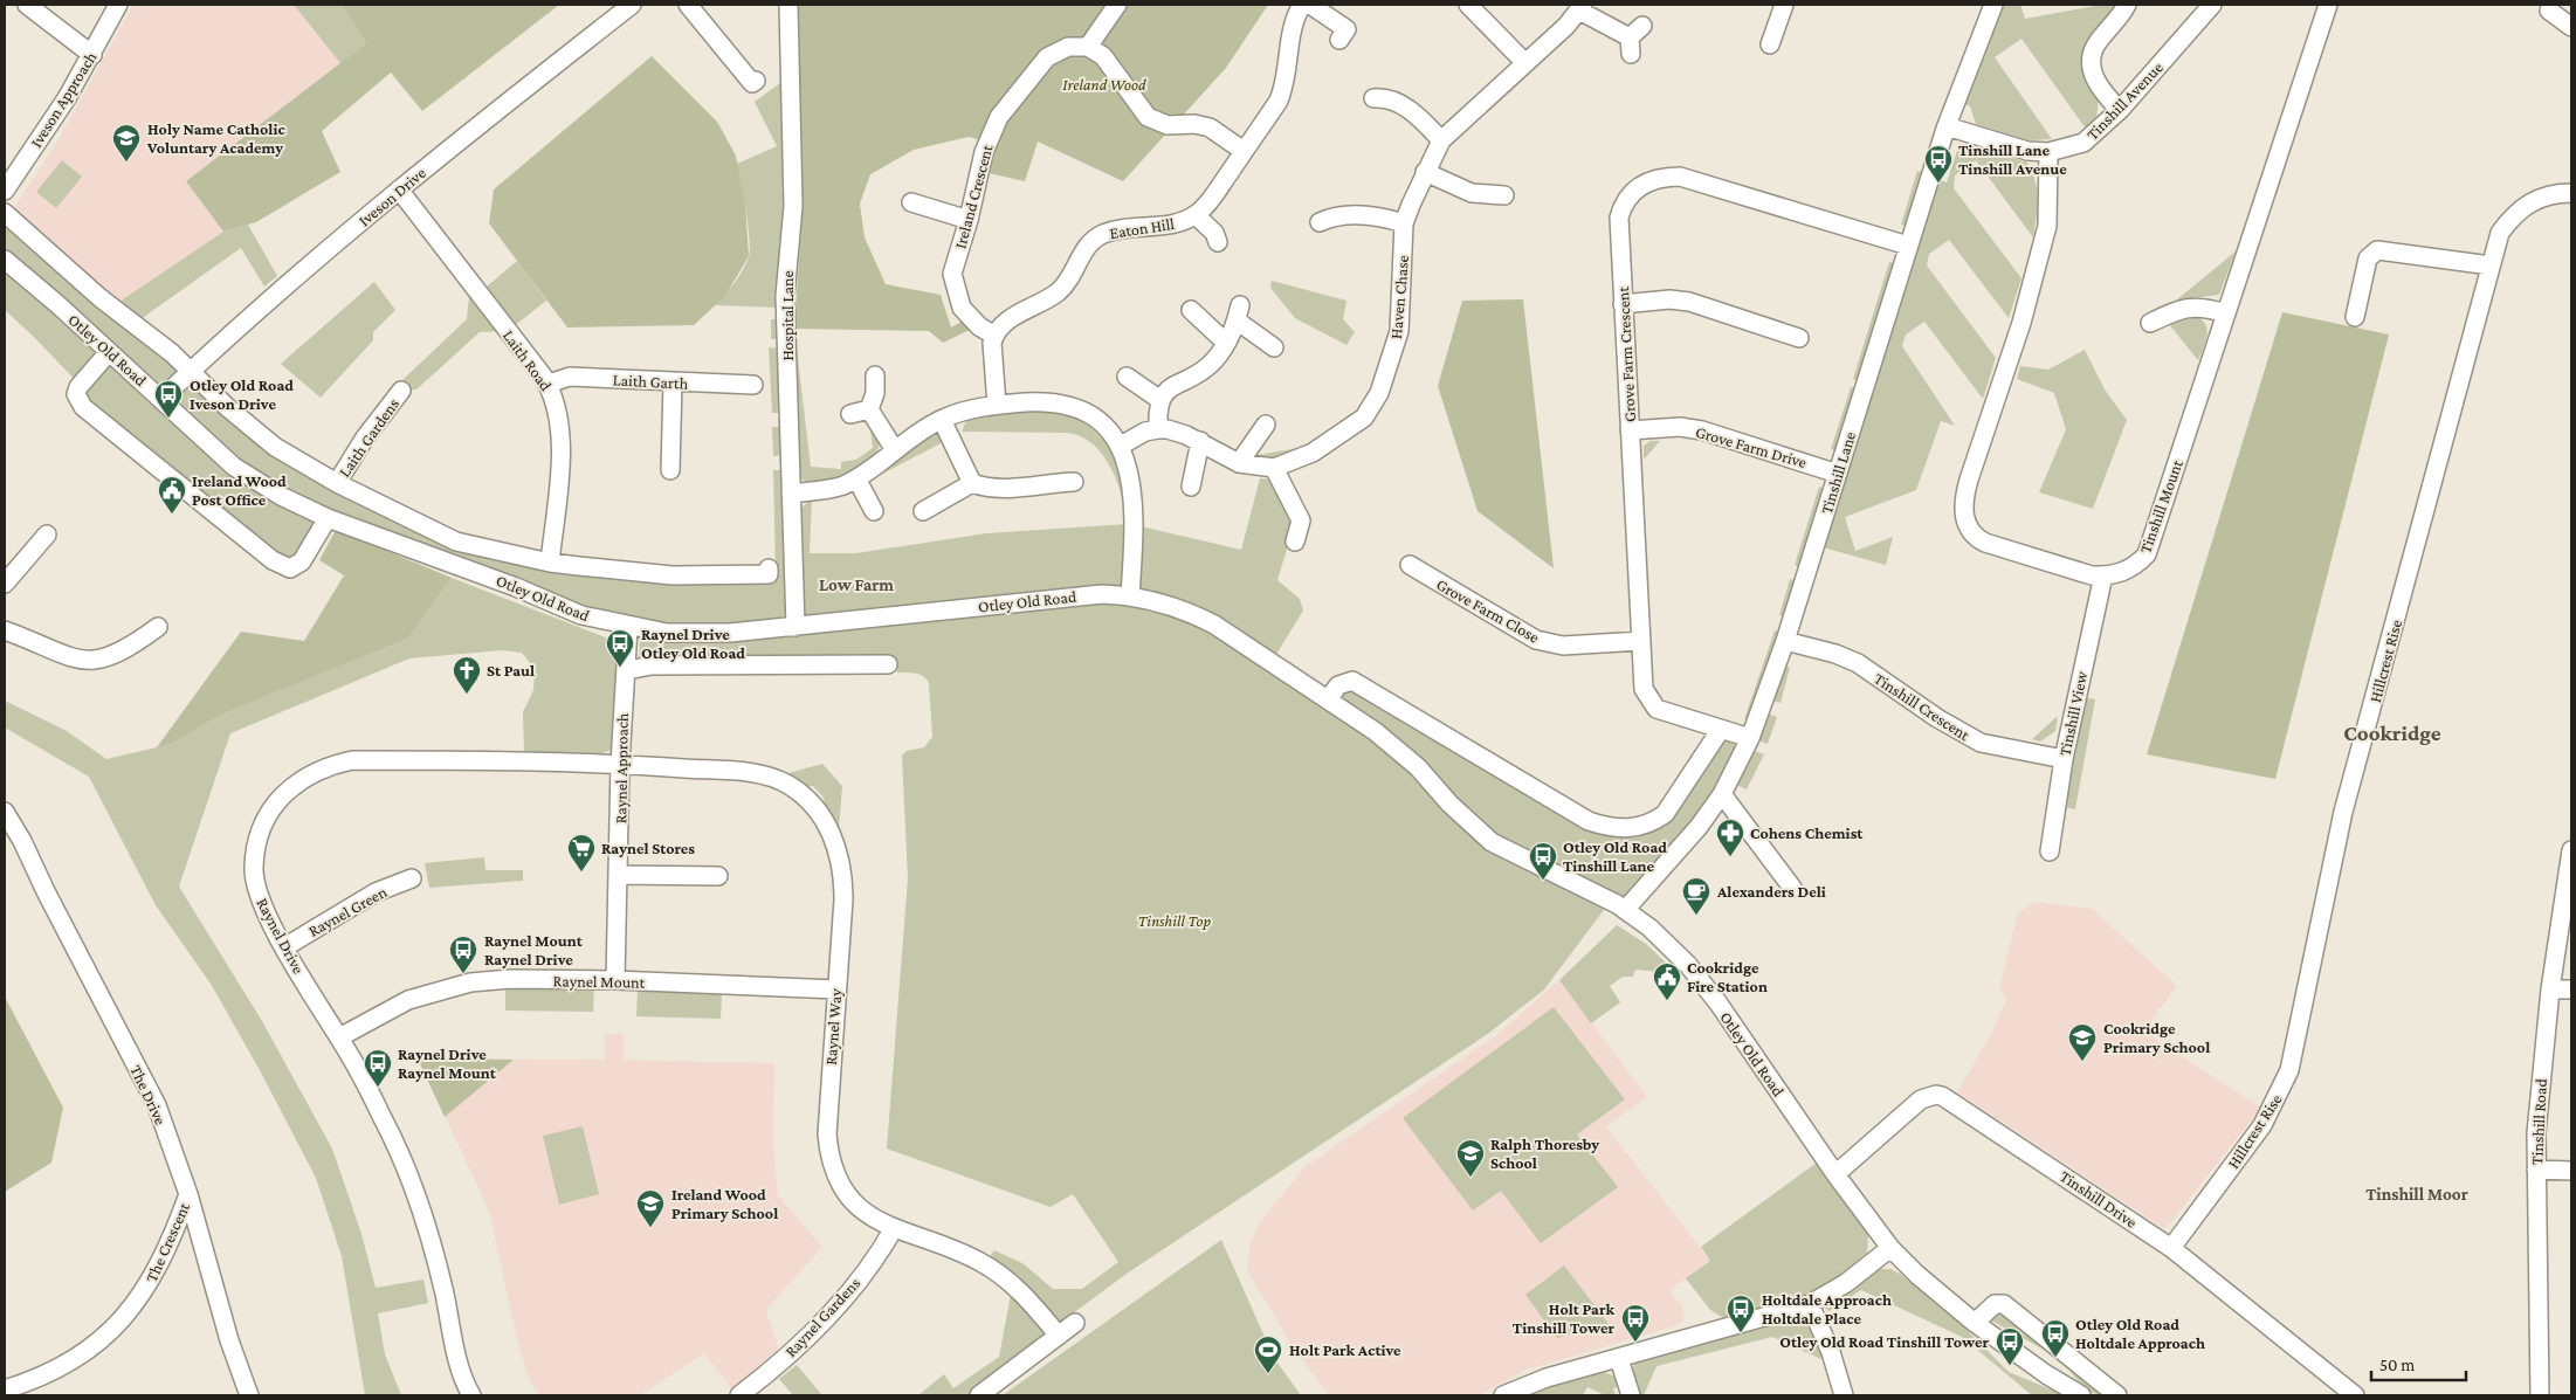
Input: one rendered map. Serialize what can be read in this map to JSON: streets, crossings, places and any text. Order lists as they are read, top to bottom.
{
  "streets": {
    "street": [
      "Iveson Approach",
      "Tinshill Avenue",
      "Iveson Drive",
      "Ireland Crescent",
      "Eaton Hill",
      "Haven Chase",
      "Hospital Lane",
      "Otley Old Road",
      "Grove Farm Crescent",
      "Laith Road",
      "Laith Garth",
      "Laith Gardens",
      "Grove Farm Drive",
      "Tinshill Lane",
      "Tinshill Mount",
      "Grove Farm Close",
      "Hillcrest Rise",
      "Tinshill Crescent",
      "Tinshill View",
      "Raynel Approach",
      "Raynel Green",
      "Raynel Drive",
      "Raynel Mount",
      "Raynel Way",
      "The Drive",
      "Tinshill Road",
      "Tinshill Drive",
      "The Crescent",
      "Raynel Gardens"
    ]
  },
  "crossings": [
    ["Tinshill Avenue", "Tinshill Lane"],
    ["Tinshill Avenue", "Tinshill Mount"],
    ["Iveson Drive", "Otley Old Road"],
    ["Iveson Drive", "Laith Road"],
    ["Ireland Crescent", "Eaton Hill"],
    ["Hospital Lane", "Otley Old Road"],
    ["Otley Old Road", "Laith Road"],
    ["Otley Old Road", "Laith Gardens"],
    ["Otley Old Road", "Tinshill Lane"],
    ["Otley Old Road", "Raynel Approach"],
    ["Otley Old Road", "Tinshill Drive"],
    ["Grove Farm Crescent", "Grove Farm Drive"],
    ["Grove Farm Crescent", "Tinshill Lane"],
    ["Grove Farm Crescent", "Grove Farm Close"],
    ["Laith Road", "Laith Garth"],
    ["Grove Farm Drive", "Tinshill Lane"],
    ["Tinshill Lane", "Tinshill Crescent"],
    ["Tinshill Mount", "Tinshill View"],
    ["Hillcrest Rise", "Tinshill Drive"],
    ["Tinshill Crescent", "Tinshill View"],
    ["Raynel Approach", "Raynel Drive"],
    ["Raynel Approach", "Raynel Mount"],
    ["Raynel Approach", "Raynel Way"],
    ["Raynel Green", "Raynel Drive"],
    ["Raynel Drive", "Raynel Mount"],
    ["Raynel Drive", "Raynel Way"],
    ["Raynel Mount", "Raynel Way"],
    ["Raynel Way", "Raynel Gardens"],
    ["The Drive", "The Crescent"]
  ],
  "districts": ["Low Farm", "Cookridge", "Tinshill Moor"],
  "parks": ["Ireland Wood", "Tinshill Top"],
  "places": {
    "school or university": [
      "Holy Name Catholic Voluntary Academy",
      "Cookridge Primary School",
      "Ralph Thoresby School",
      "Ireland Wood Primary School"
    ],
    "bus stop": [
      "Tinshill Lane Tinshill Avenue",
      "Otley Old Road Iveson Drive",
      "Raynel Drive Otley Old Road",
      "Otley Old Road Tinshill Lane",
      "Raynel Mount Raynel Drive",
      "Raynel Drive Raynel Mount",
      "Holtdale Approach Holtdale Place",
      "Holt Park Tinshill Tower",
      "Otley Old Road Holtdale Approach",
      "Otley Old Road Tinshill Tower"
    ],
    "public building": ["Ireland Wood Post Office", "Cookridge Fire Station"],
    "church": ["St Paul"],
    "pharmacy": ["Cohens Chemist"],
    "supermarket": ["Raynel Stores"],
    "cafe": ["Alexanders Deli"],
    "sports": ["Holt Park Active"]
  },
  "scale_bar": "50 m"
}
